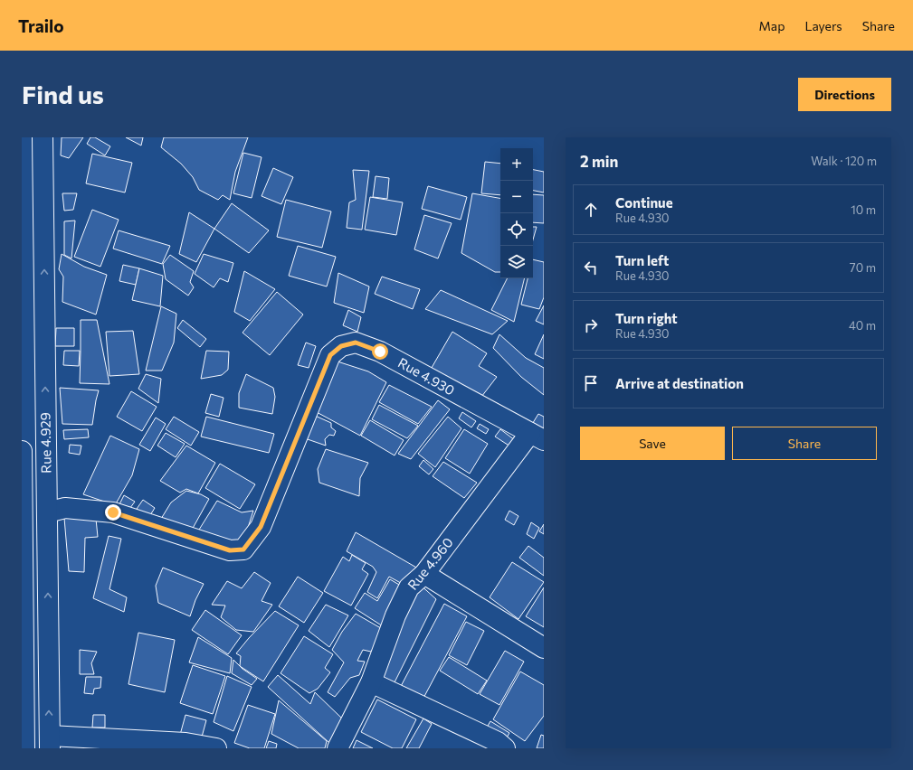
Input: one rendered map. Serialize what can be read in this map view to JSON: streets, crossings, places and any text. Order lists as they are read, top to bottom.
{
  "streets": {
    "street": ["Rue 4.930", "Rue 4.929", "Rue 4.960"]
  },
  "crossings": [
    ["Rue 4.930", "Rue 4.929"],
    ["Rue 4.930", "Rue 4.960"]
  ],
  "page": {
    "header": "Trailo",
    "nav": ["Map", "Layers", "Share"],
    "buttons": [
      "Directions",
      ["Save", "Share"]
    ],
    "title": "Find us",
    "heading": ["2 min", "Walk · 120 m"],
    "map_buttons": ["+", "−"],
    "list": [
      ["Continue", "Rue 4.930", "10 m"],
      ["Turn left", "Rue 4.930", "70 m"],
      ["Turn right", "Rue 4.930", "40 m"],
      "Arrive at destination"
    ]
  }
}
